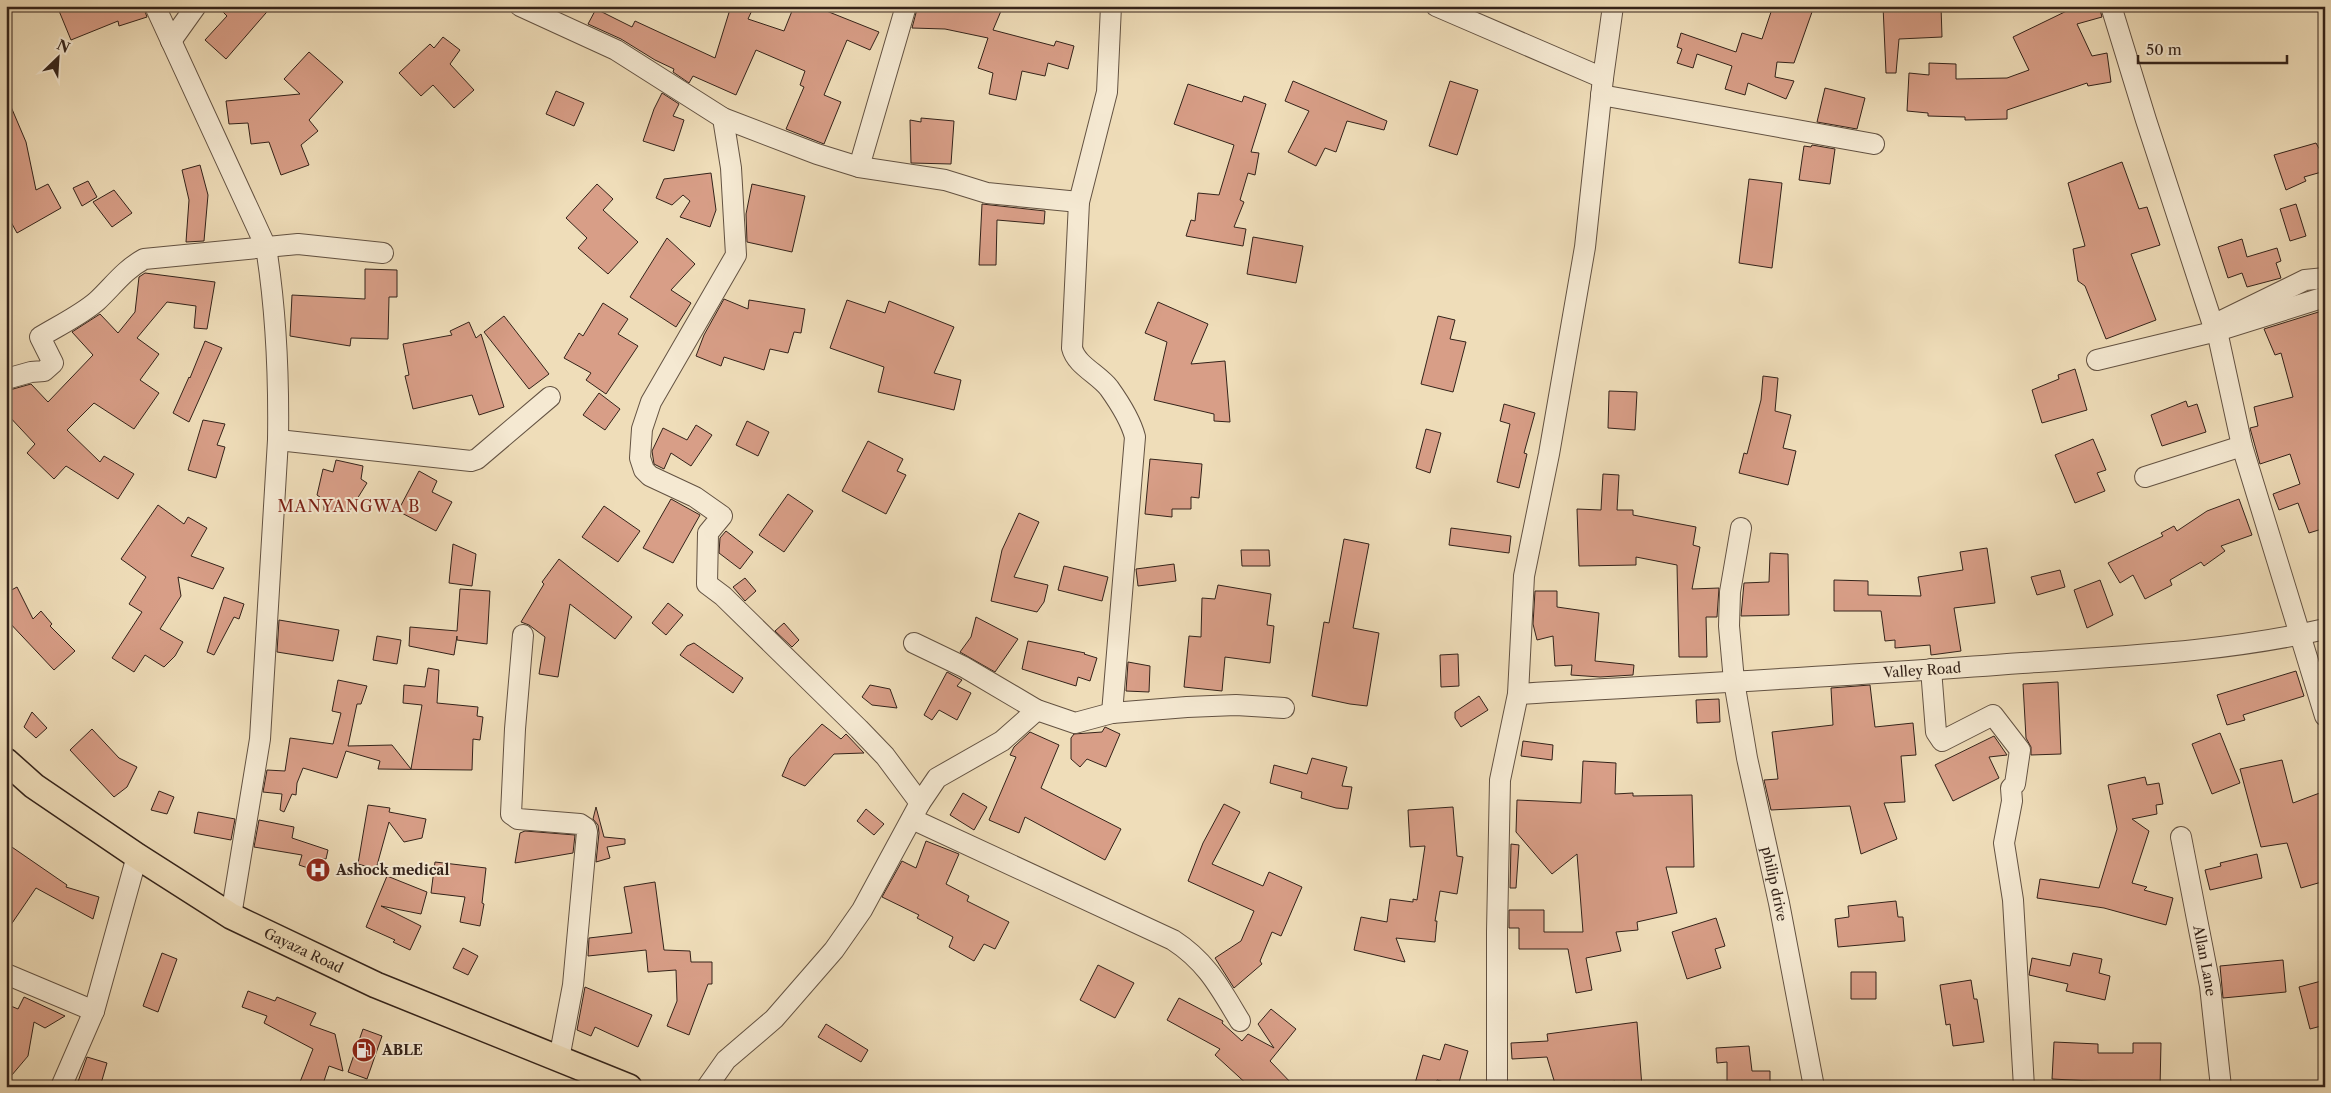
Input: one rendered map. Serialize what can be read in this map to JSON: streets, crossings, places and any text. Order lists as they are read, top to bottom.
{
  "streets": {
    "main road": ["Gayaza Road"],
    "street": ["Valley Road", "philip drive", "Allan Lane"]
  },
  "crossings": [
    ["Valley Road", "philip drive"]
  ],
  "districts": ["MANYANGWA B"],
  "places": {
    "hospital": ["Ashock medical"],
    "fuel station": ["ABLE"]
  },
  "scale_bar": "50 m",
  "north": "top right"
}
